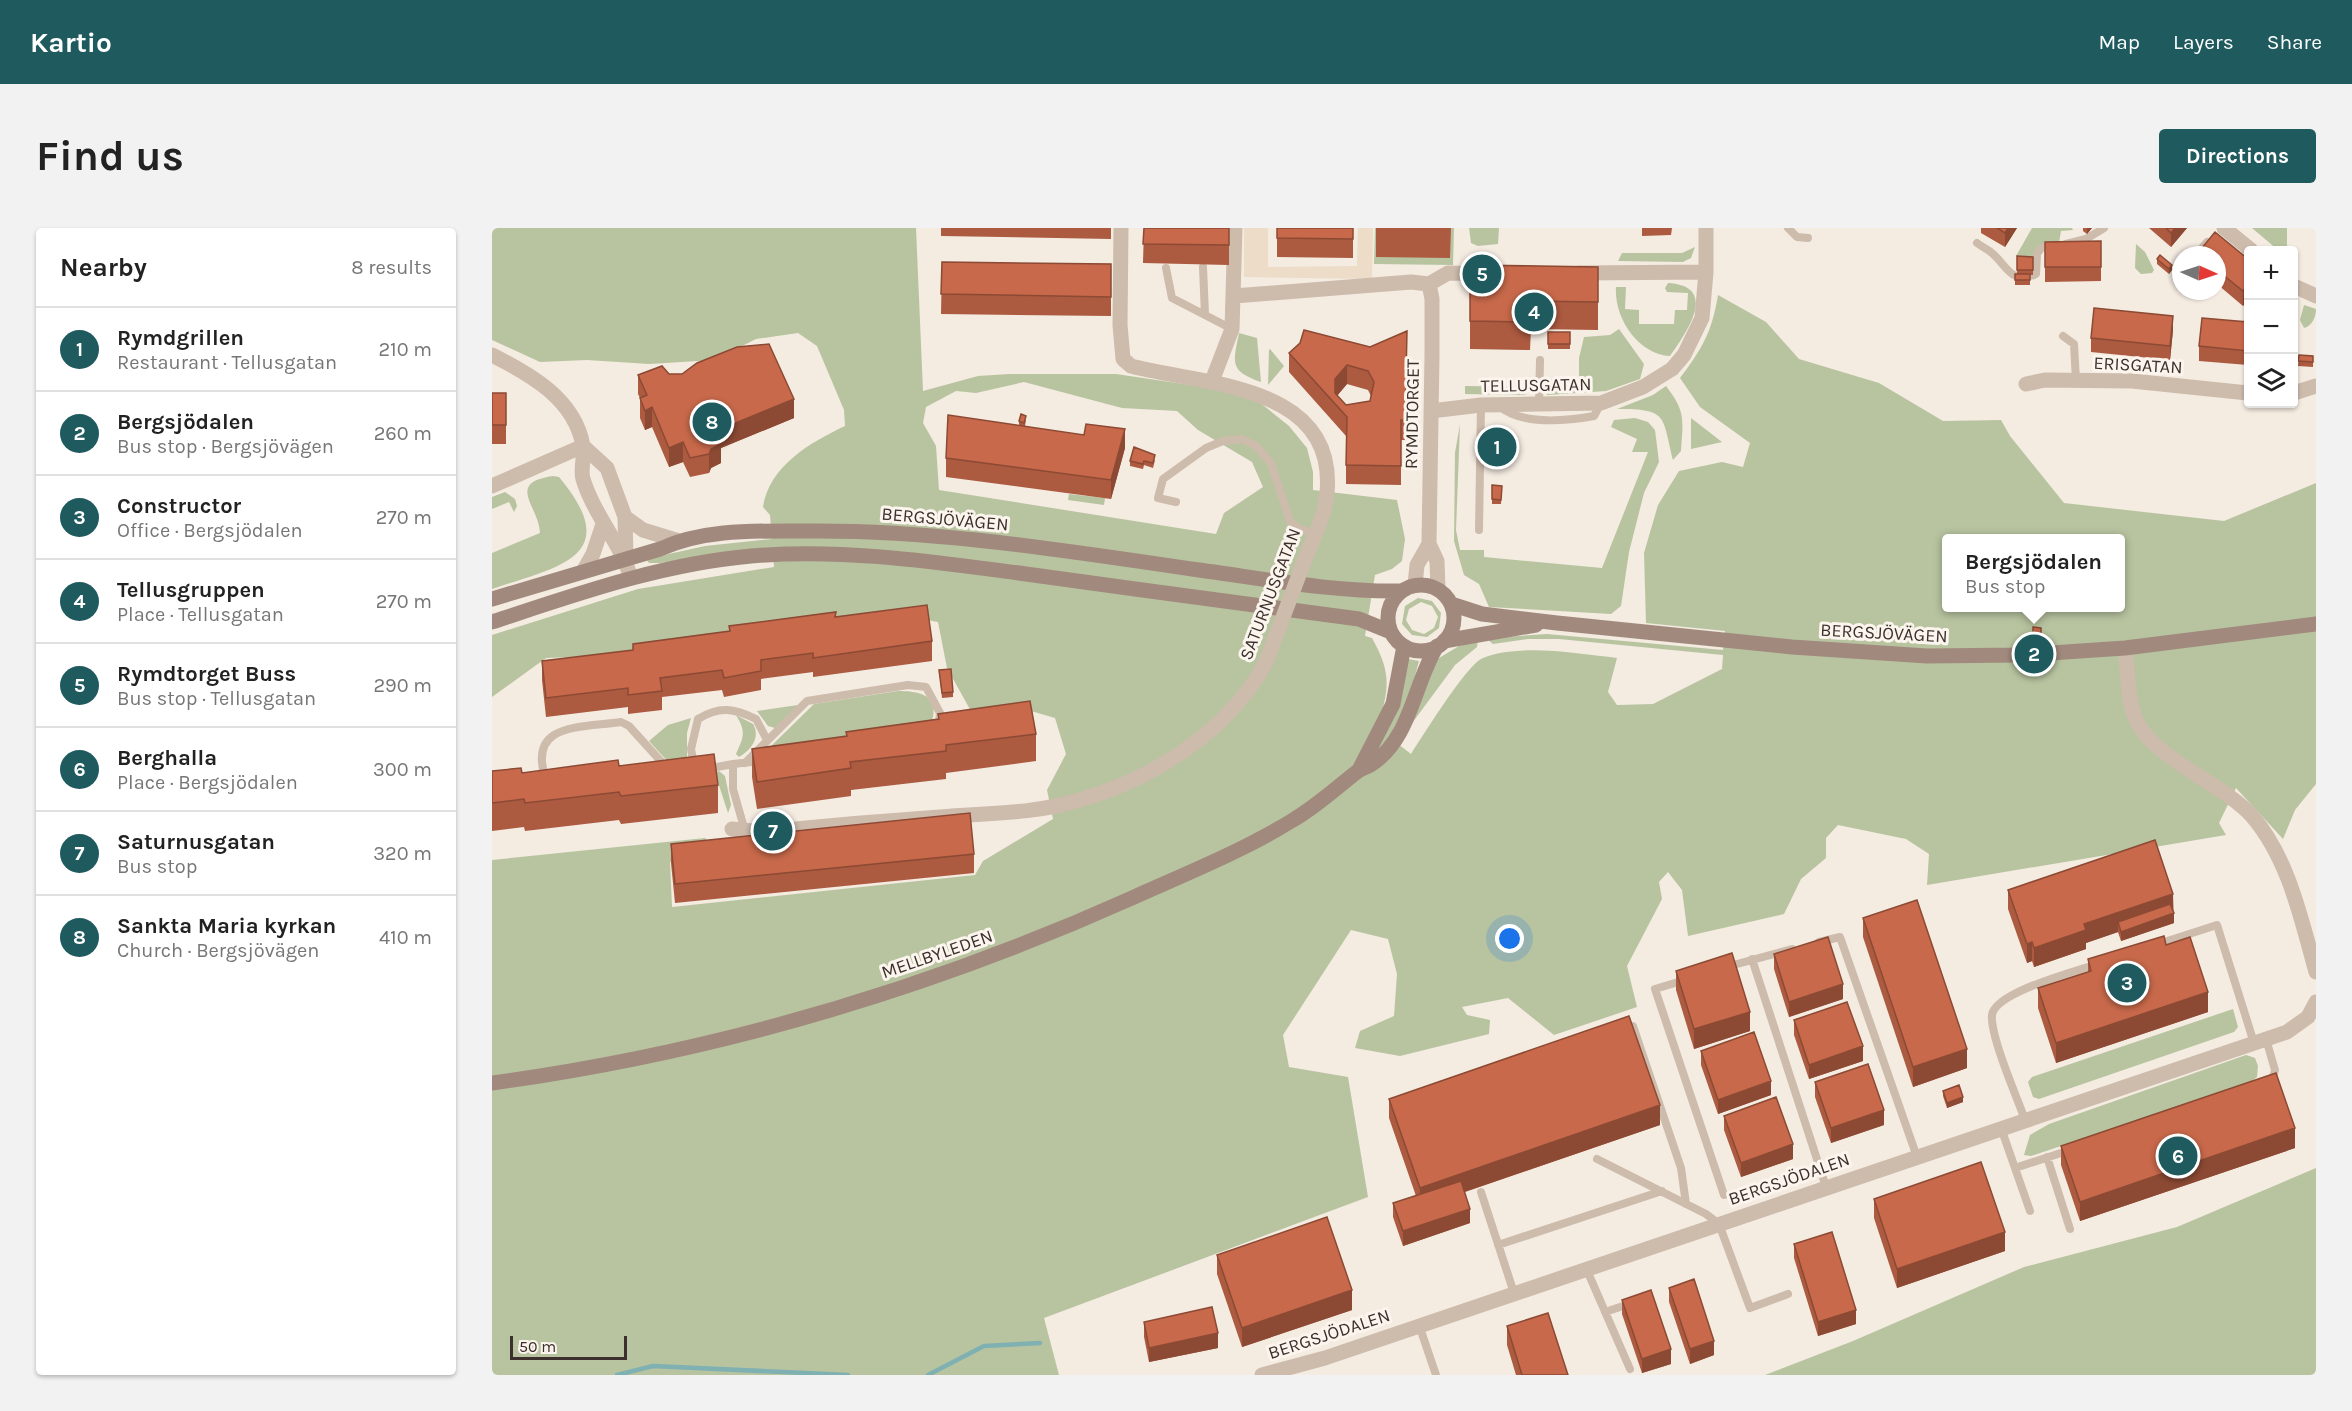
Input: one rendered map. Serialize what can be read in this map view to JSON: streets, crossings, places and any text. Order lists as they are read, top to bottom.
{
  "streets": {
    "main road": ["BERGSJÖVÄGEN", "MELLBYLEDEN"],
    "street": [
      "ERISGATAN",
      "TELLUSGATAN",
      "RYMDTORGET",
      "SATURNUSGATAN",
      "BERGSJÖDALEN"
    ]
  },
  "crossings": [
    ["TELLUSGATAN", "RYMDTORGET"],
    ["RYMDTORGET", "BERGSJÖVÄGEN"],
    ["RYMDTORGET", "MELLBYLEDEN"],
    ["BERGSJÖVÄGEN", "MELLBYLEDEN"]
  ],
  "scale_bar": "50 m",
  "north": "right",
  "page": {
    "header": "Kartio",
    "nav": ["Map", "Layers", "Share"],
    "buttons": "Directions",
    "title": "Find us",
    "heading": ["Nearby", "8 results"],
    "map_buttons": ["+", "−"],
    "pins": [
      "5",
      "4",
      "8",
      "1",
      "2",
      "7",
      "3",
      "6"
    ],
    "list": [
      {
        "mark": "1",
        "name": "Rymdgrillen",
        "note": "Restaurant · Tellusgatan",
        "value": "210 m"
      },
      {
        "mark": "2",
        "name": "Bergsjödalen",
        "note": "Bus stop · Bergsjövägen",
        "value": "260 m"
      },
      {
        "mark": "3",
        "name": "Constructor",
        "note": "Office · Bergsjödalen",
        "value": "270 m"
      },
      {
        "mark": "4",
        "name": "Tellusgruppen",
        "note": "Place · Tellusgatan",
        "value": "270 m"
      },
      {
        "mark": "5",
        "name": "Rymdtorget Buss",
        "note": "Bus stop · Tellusgatan",
        "value": "290 m"
      },
      {
        "mark": "6",
        "name": "Berghalla",
        "note": "Place · Bergsjödalen",
        "value": "300 m"
      },
      {
        "mark": "7",
        "name": "Saturnusgatan",
        "note": "Bus stop",
        "value": "320 m"
      },
      {
        "mark": "8",
        "name": "Sankta Maria kyrkan",
        "note": "Church · Bergsjövägen",
        "value": "410 m"
      }
    ],
    "popup": ["Bergsjödalen", "Bus stop"],
    "scale": "50 m"
  }
}
